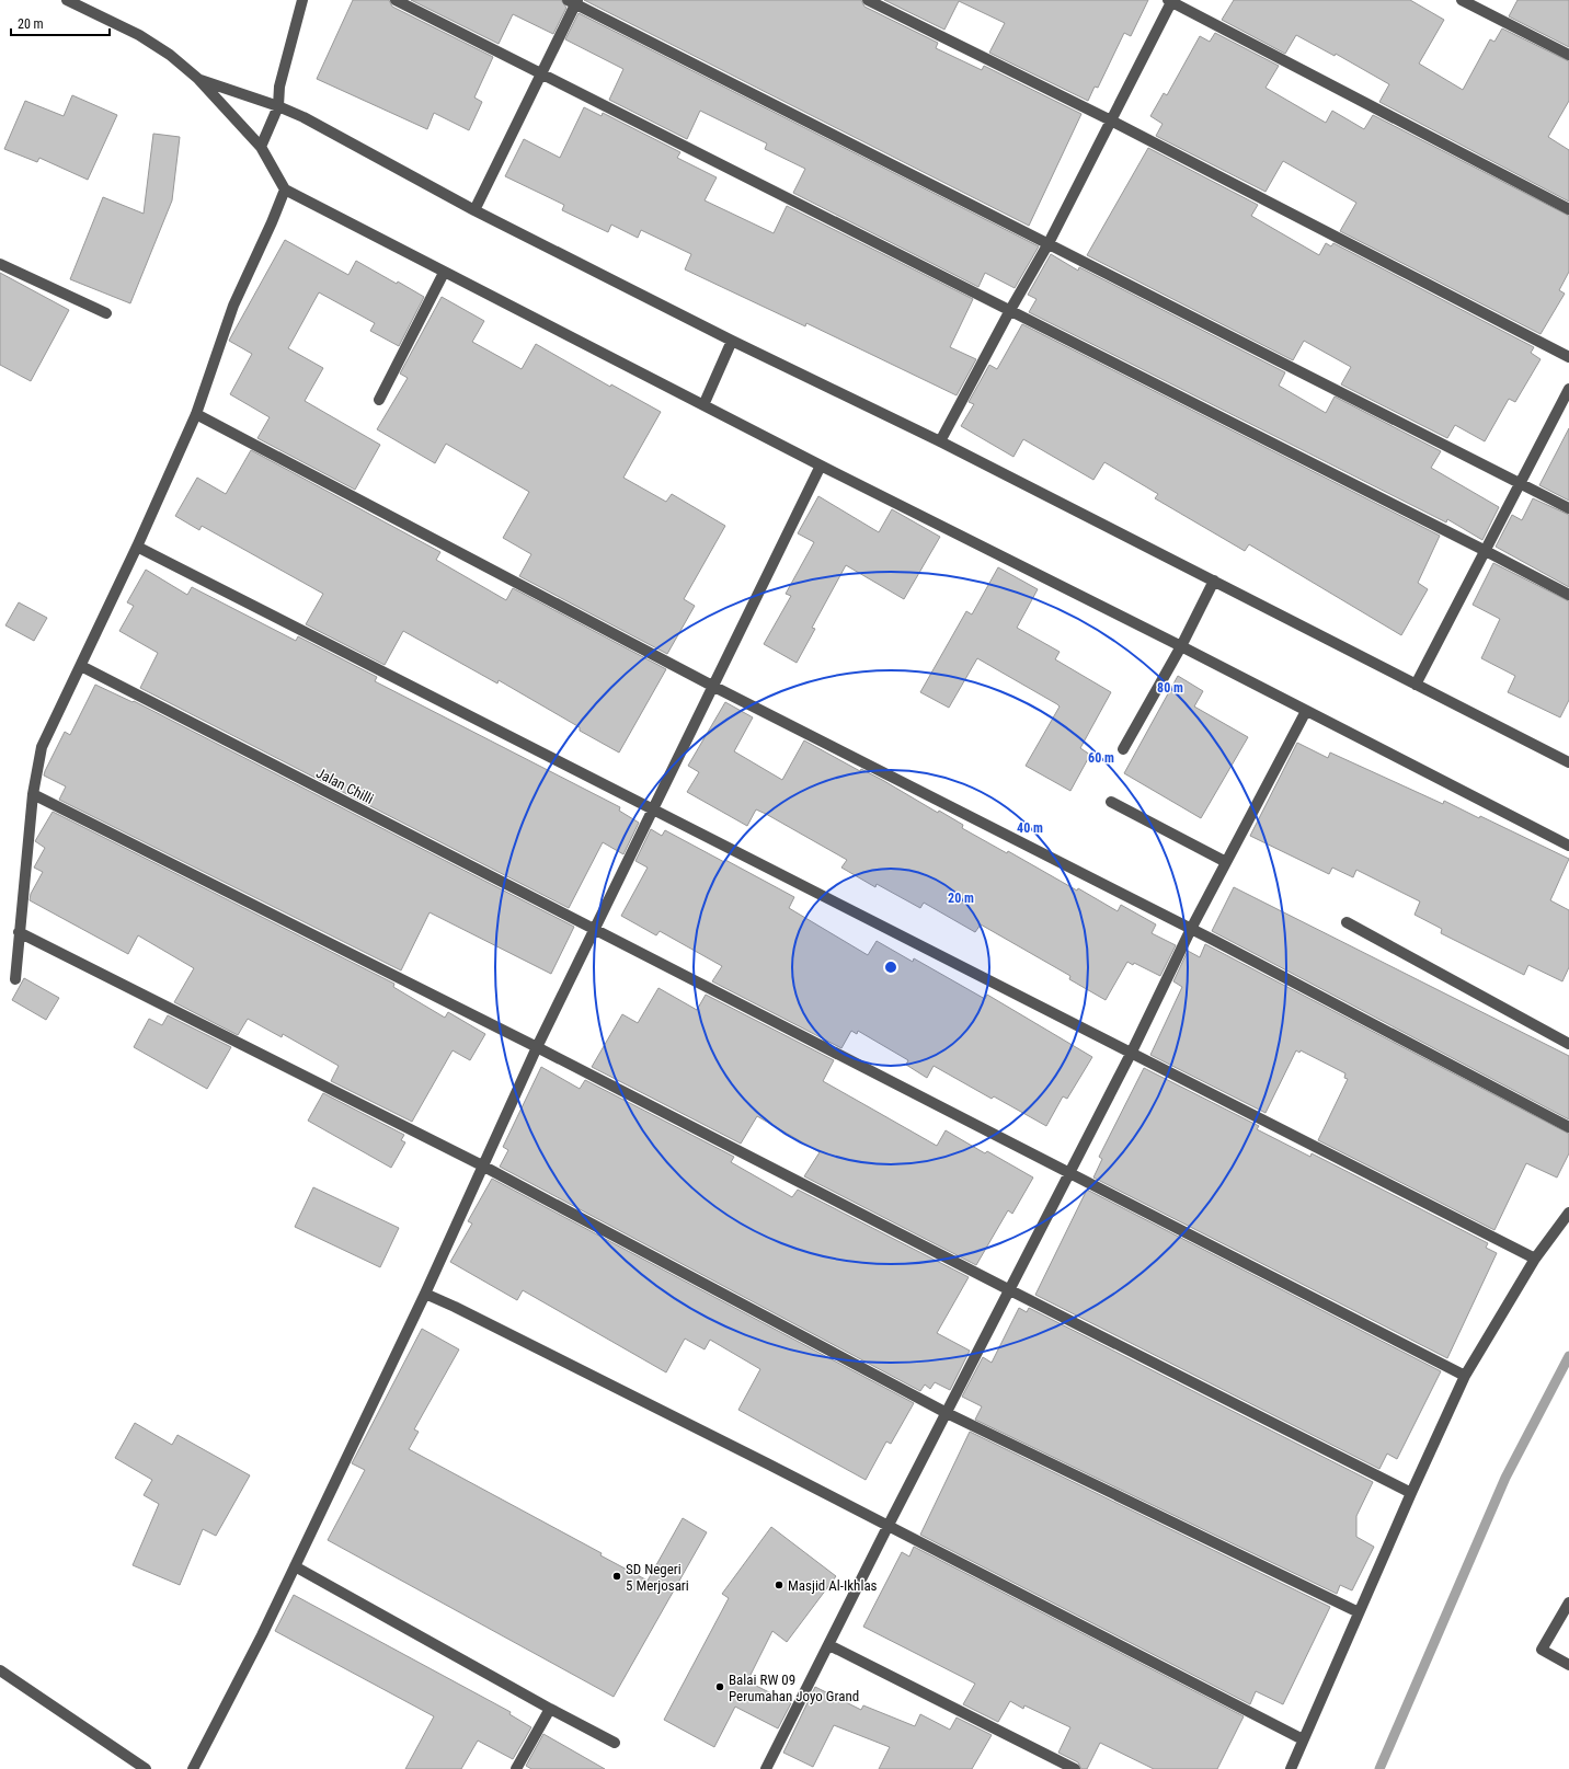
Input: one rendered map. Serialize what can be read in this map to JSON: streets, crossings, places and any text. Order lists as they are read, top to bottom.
{
  "streets": {
    "street": ["Jalan Chilli"]
  },
  "places": ["SD Negeri 5 Merjosari", "Masjid Al-Ikhlas", "Balai RW 09 Perumahan Joyo Grand"],
  "scale_bar": "20 m",
  "rings": [
    "80 m",
    "60 m",
    "40 m",
    "20 m"
  ]
}
